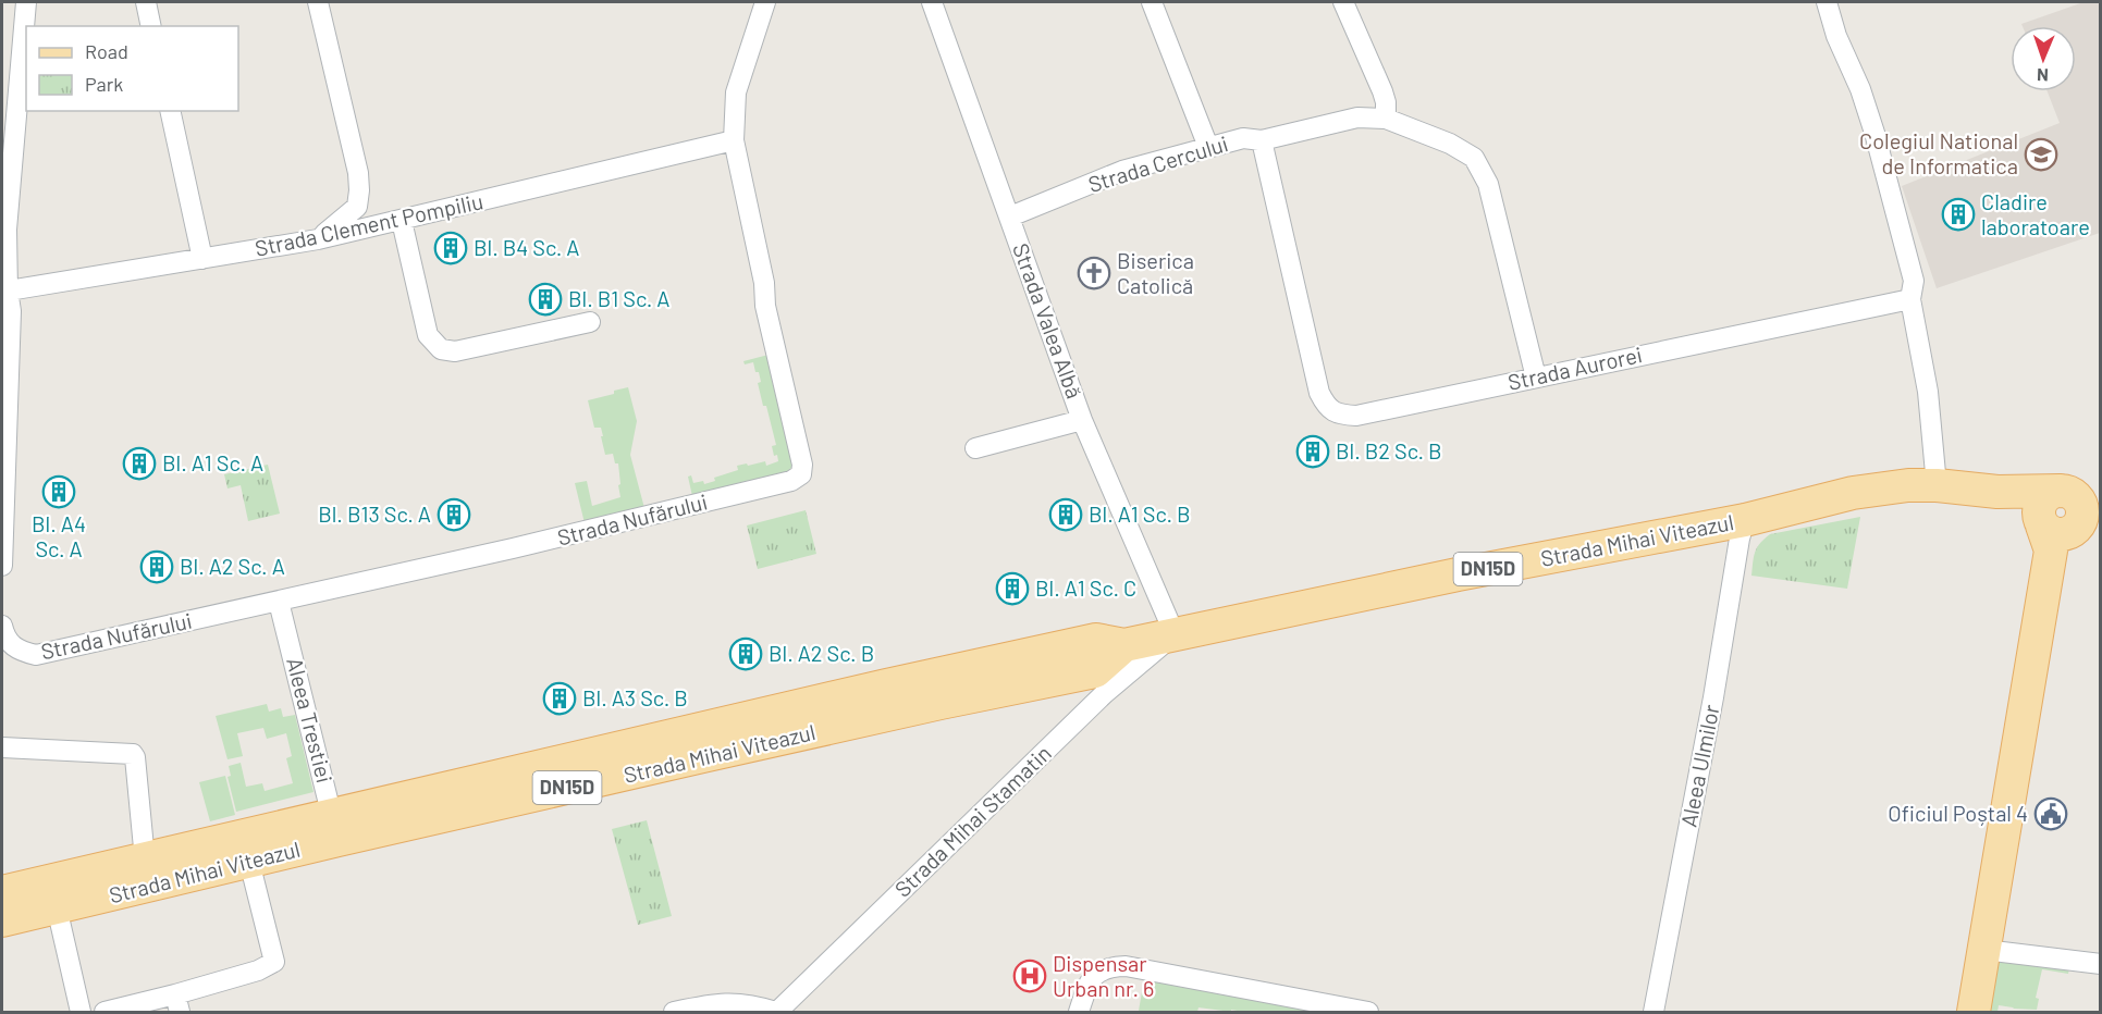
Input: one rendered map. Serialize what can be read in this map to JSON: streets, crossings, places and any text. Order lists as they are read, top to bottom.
{
  "streets": {
    "main road": ["Strada Mihai Viteazul", "DN15D"],
    "street": [
      "Strada Cercului",
      "Strada Clement Pompiliu",
      "Strada Valea Albă",
      "Strada Aurorei",
      "Strada Nufărului",
      "Aleea Trestiei",
      "Aleea Ulmilor",
      "Strada Mihai Stamatin"
    ]
  },
  "crossings": [
    ["Strada Cercului", "Strada Valea Albă"],
    ["Strada Cercului", "Strada Aurorei"],
    ["Strada Clement Pompiliu", "Strada Nufărului"],
    ["Strada Valea Albă", "Strada Mihai Viteazul"],
    ["Strada Valea Albă", "Strada Mihai Stamatin"],
    ["Strada Nufărului", "Aleea Trestiei"],
    ["Strada Mihai Viteazul", "Aleea Trestiei"],
    ["Strada Mihai Viteazul", "Aleea Ulmilor"],
    ["Strada Mihai Viteazul", "Strada Mihai Stamatin"]
  ],
  "places": {
    "school or university": ["Colegiul National de Informatica"],
    "building": [
      "Cladire laboratoare",
      "Bl. B4 Sc. A",
      "Bl. B1 Sc. A",
      "Bl. B2 Sc. B",
      "Bl. A1 Sc. A",
      "Bl. A4 Sc. A",
      "Bl. B13 Sc. A",
      "Bl. A1 Sc. B",
      "Bl. A2 Sc. A",
      "Bl. A1 Sc. C",
      "Bl. A2 Sc. B",
      "Bl. A3 Sc. B"
    ],
    "church": ["Biserica Catolică"],
    "public building": ["Oficiul Poștal 4"],
    "hospital": ["Dispensar Urban nr. 6"]
  },
  "legend": ["Road", "Park"],
  "north": "bottom"
}
